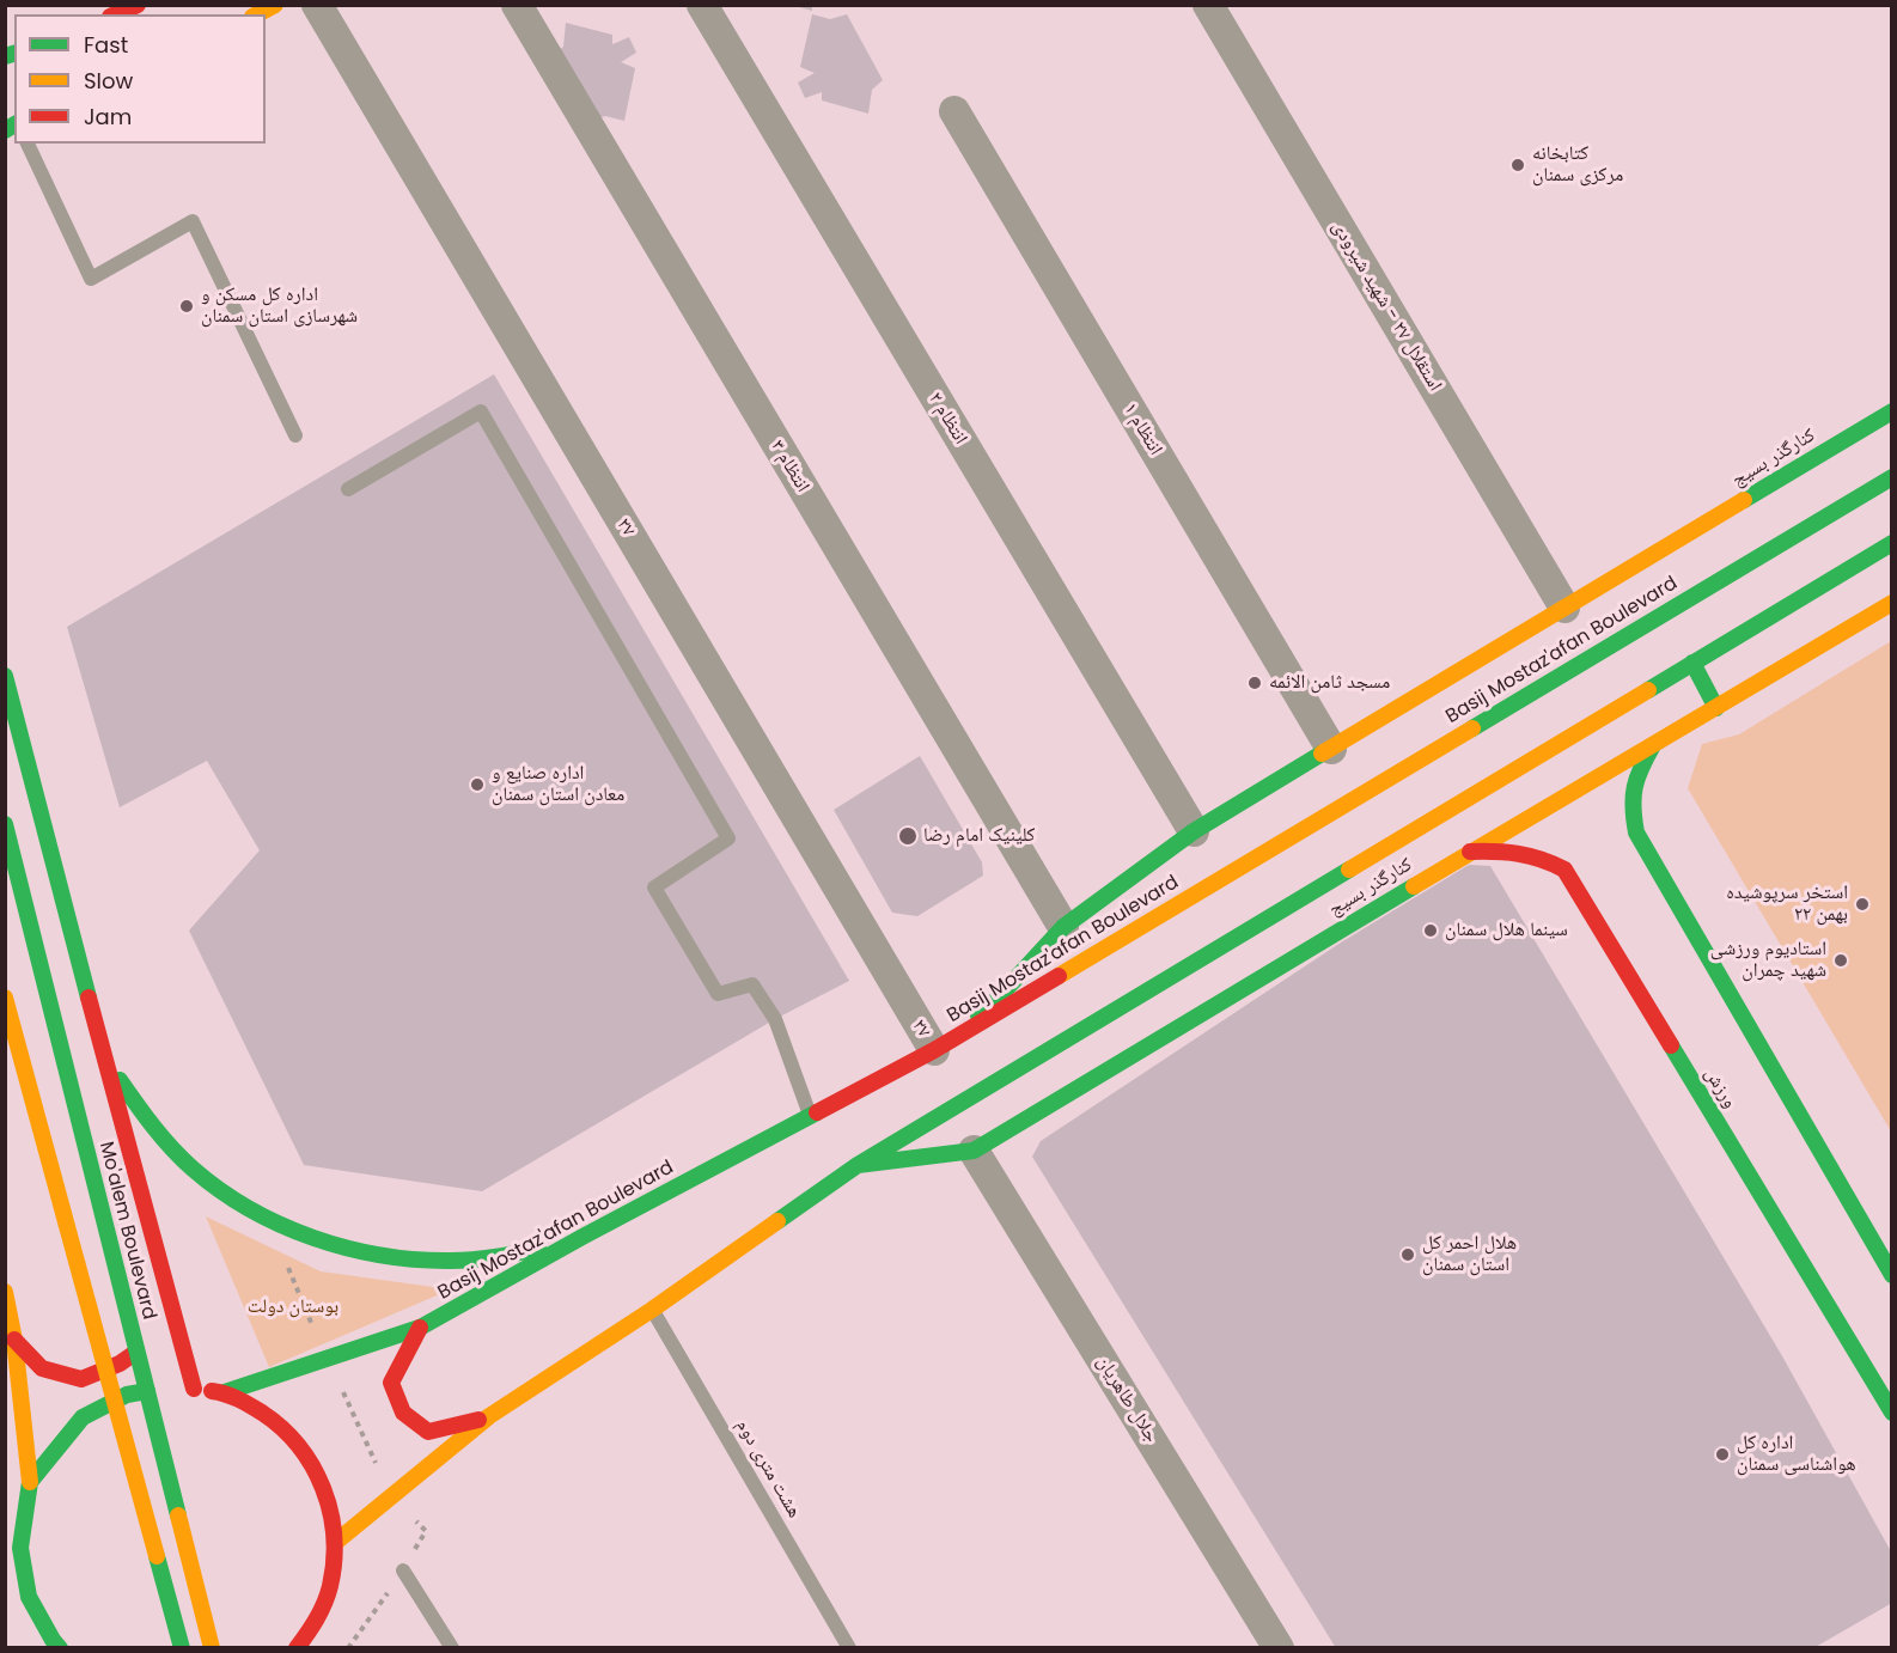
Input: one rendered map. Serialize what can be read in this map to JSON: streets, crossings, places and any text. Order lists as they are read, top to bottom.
{
  "streets": {
    "main road": [
      "کنارگذر بسیج",
      "Basij Mostaz'afan Boulevard",
      "ورزش",
      "Mo'alem Boulevard"
    ],
    "street": [
      "استقلال ۲۷ - شهید شیرودی",
      "انتظام ۲",
      "انتظام ۱",
      "انتظام ۳",
      "۲۷",
      "جلال طاهریان"
    ],
    "lane": ["هشت متری دوم"]
  },
  "crossings": [
    ["استقلال ۲۷ - شهید شیرودی", "کنارگذر بسیج"],
    ["انتظام ۲", "کنارگذر بسیج"],
    ["انتظام ۱", "کنارگذر بسیج"],
    ["کنارگذر بسیج", "انتظام ۳"],
    ["کنارگذر بسیج", "۲۷"],
    ["کنارگذر بسیج", "Basij Mostaz'afan Boulevard"],
    ["کنارگذر بسیج", "ورزش"],
    ["کنارگذر بسیج", "جلال طاهریان"],
    ["۲۷", "Basij Mostaz'afan Boulevard"]
  ],
  "parks": ["بوستان دولت"],
  "places": [
    "کتابخانه مرکزی سمنان",
    "اداره کل مسکن و شهرسازی استان سمنان",
    "مسجد ثامن الائمه",
    "اداره صنایع و معادن استان سمنان",
    "کلینیک امام رضا",
    "استخر سرپوشیده ۲۲ بهمن",
    "سینما هلال سمنان",
    "استادیوم ورزشی شهید چمران",
    "هلال احمر کل استان سمنان",
    "اداره کل هواشناسی سمنان"
  ],
  "legend": ["Fast", "Slow", "Jam"]
}
